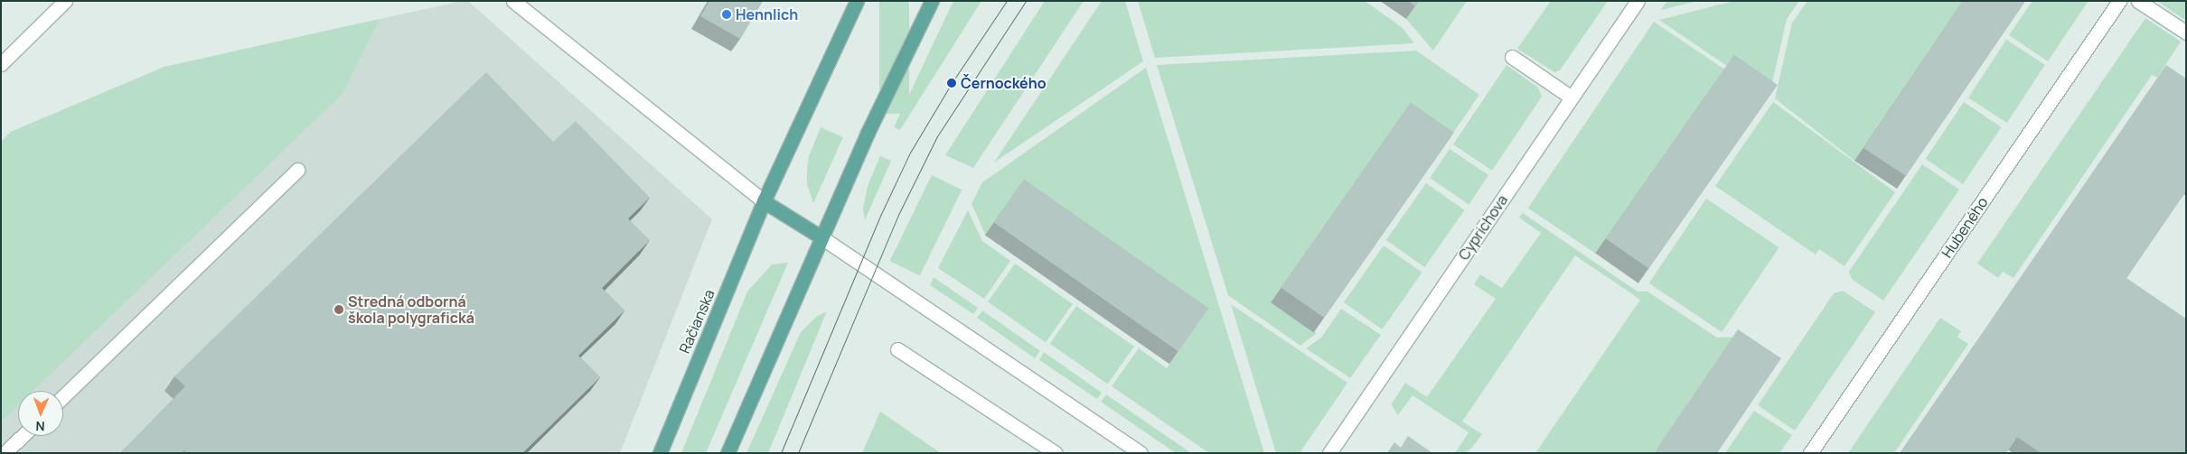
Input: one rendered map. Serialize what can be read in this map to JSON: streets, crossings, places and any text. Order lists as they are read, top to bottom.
{
  "streets": {
    "main road": ["Račianska"],
    "street": ["Cyprichova", "Hubeného"]
  },
  "places": ["Hennlich", "Černockého", "Stredná odborná škola polygrafická"],
  "north": "bottom"
}
